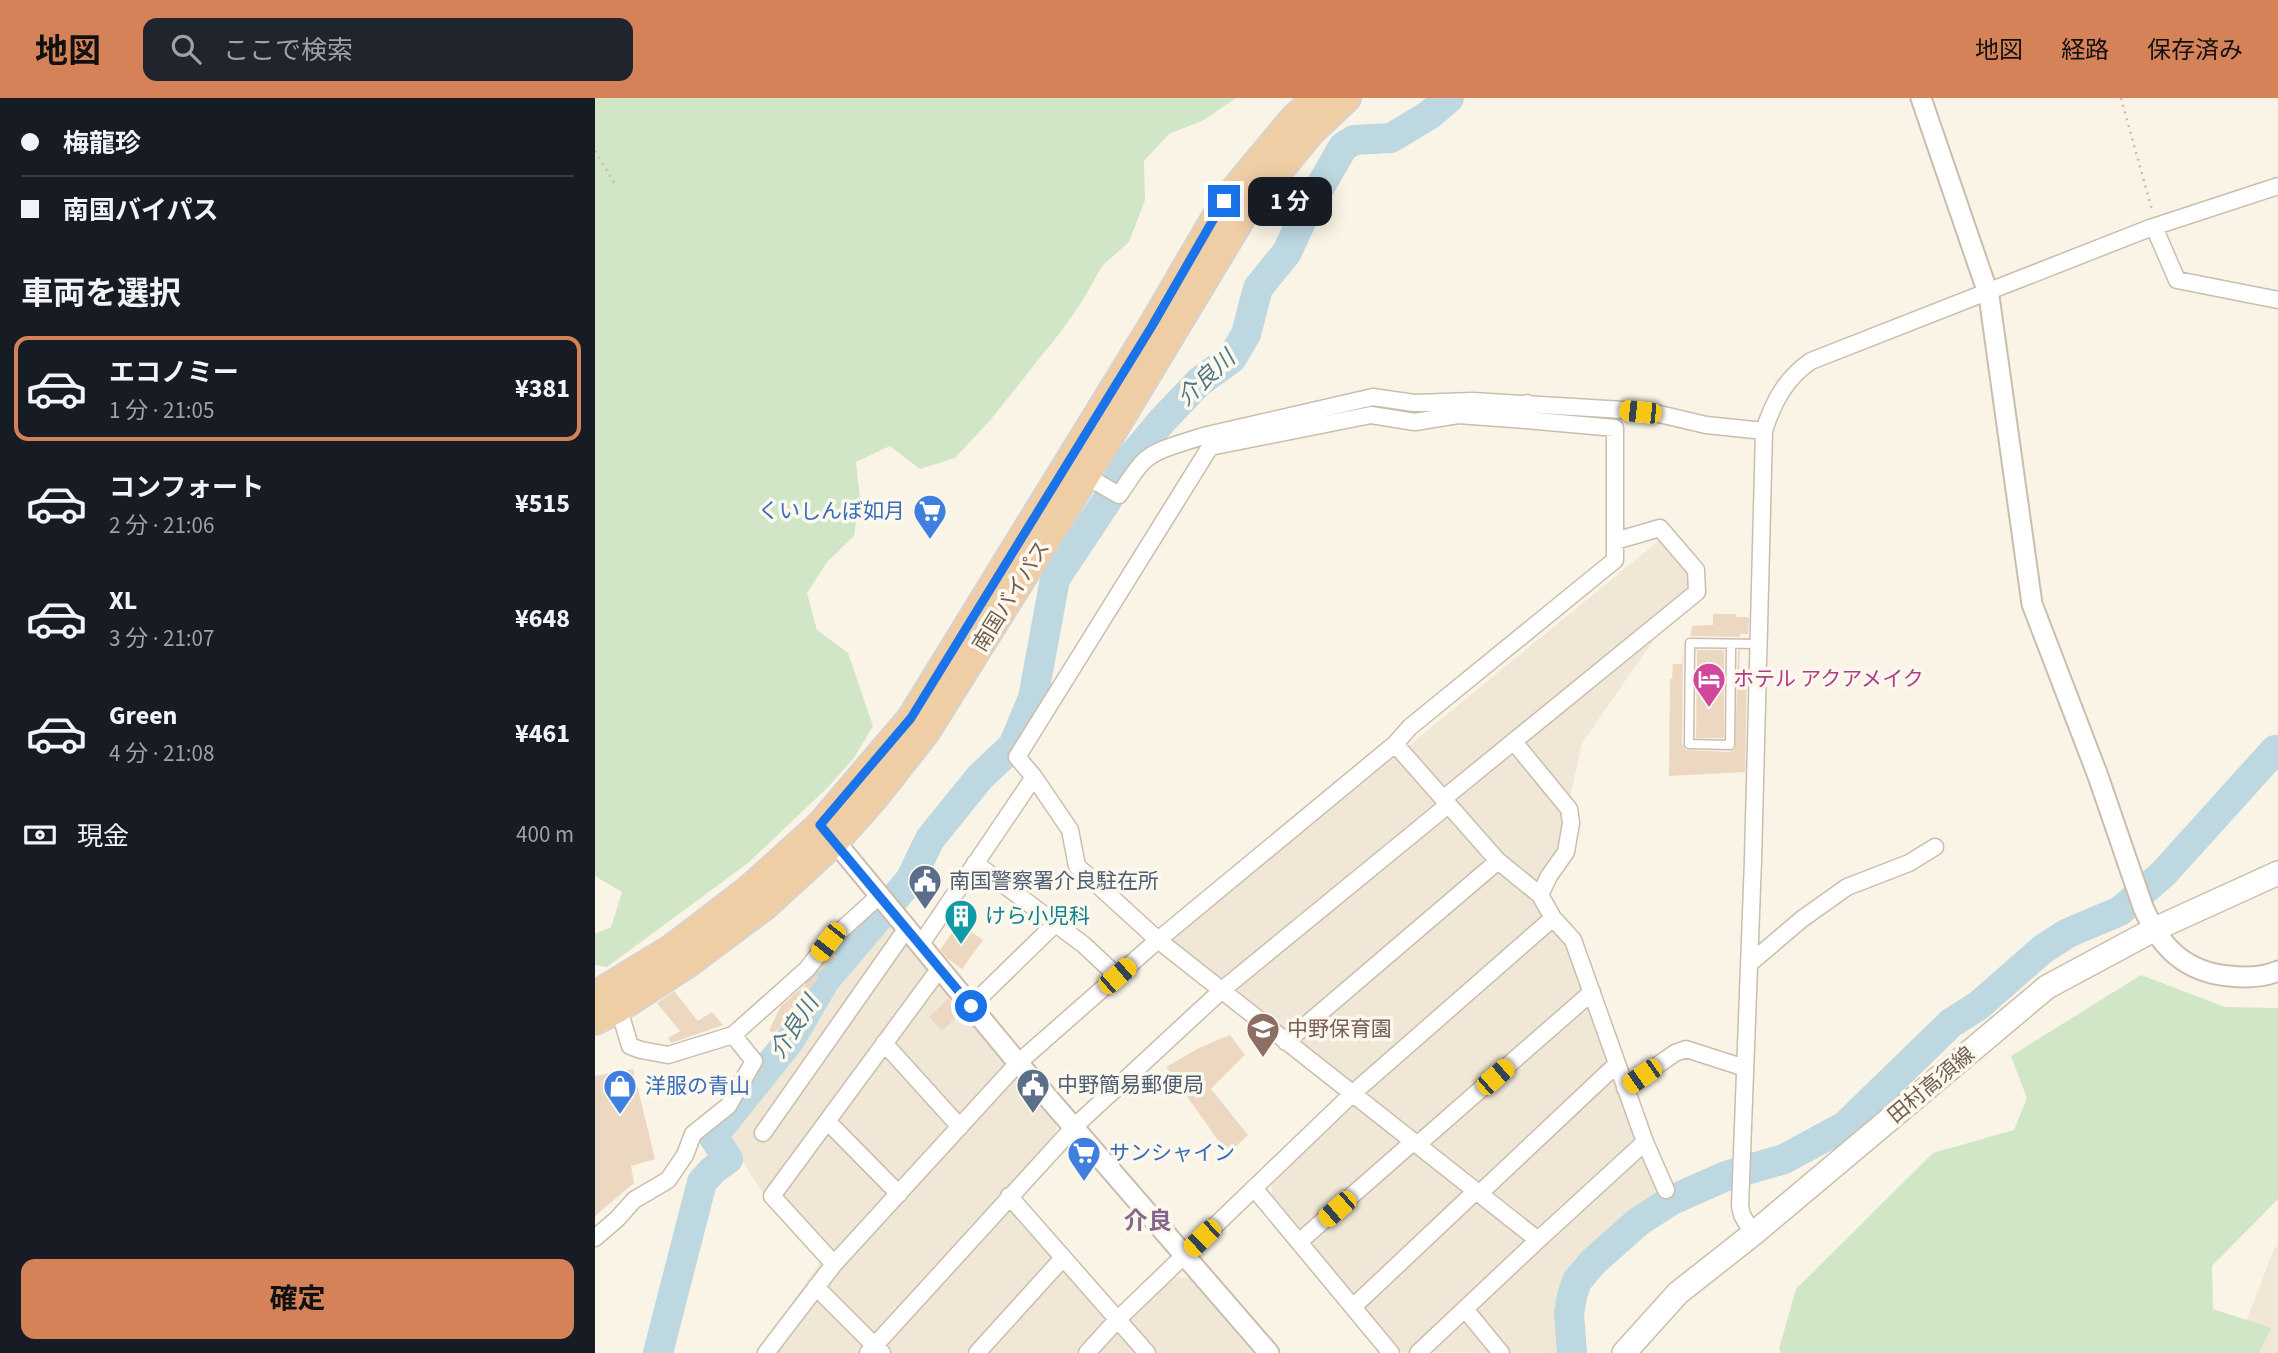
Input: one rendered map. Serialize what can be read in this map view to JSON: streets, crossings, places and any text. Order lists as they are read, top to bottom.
{
  "streets": {
    "highway": ["南国バイパス"],
    "main road": ["田村高須線"]
  },
  "districts": ["介良"],
  "water": ["介良川"],
  "places": {
    "supermarket": ["くいしんぼ如月", "サンシャイン"],
    "hotel": ["ホテル アクアメイク"],
    "public building": ["南国警察署介良駐在所", "中野簡易郵便局"],
    "building": ["けら小児科"],
    "school or university": ["中野保育園"],
    "shop": ["洋服の青山"]
  },
  "page": {
    "header": "地図",
    "search": "ここで検索",
    "nav": ["地図", "経路", "保存済み"],
    "banner": ["梅龍珍", "南国バイパス"],
    "bubble": "1 分",
    "heading": "車両を選択",
    "list": [
      {
        "name": "エコノミー",
        "note": "1 分 · 21:05",
        "value": "¥381"
      },
      {
        "name": "コンフォート",
        "note": "2 分 · 21:06",
        "value": "¥515"
      },
      {
        "name": "XL",
        "note": "3 分 · 21:07",
        "value": "¥648"
      },
      {
        "name": "Green",
        "note": "4 分 · 21:08",
        "value": "¥461"
      }
    ],
    "pay": ["現金", "400 m"],
    "buttons": "確定"
  }
}
